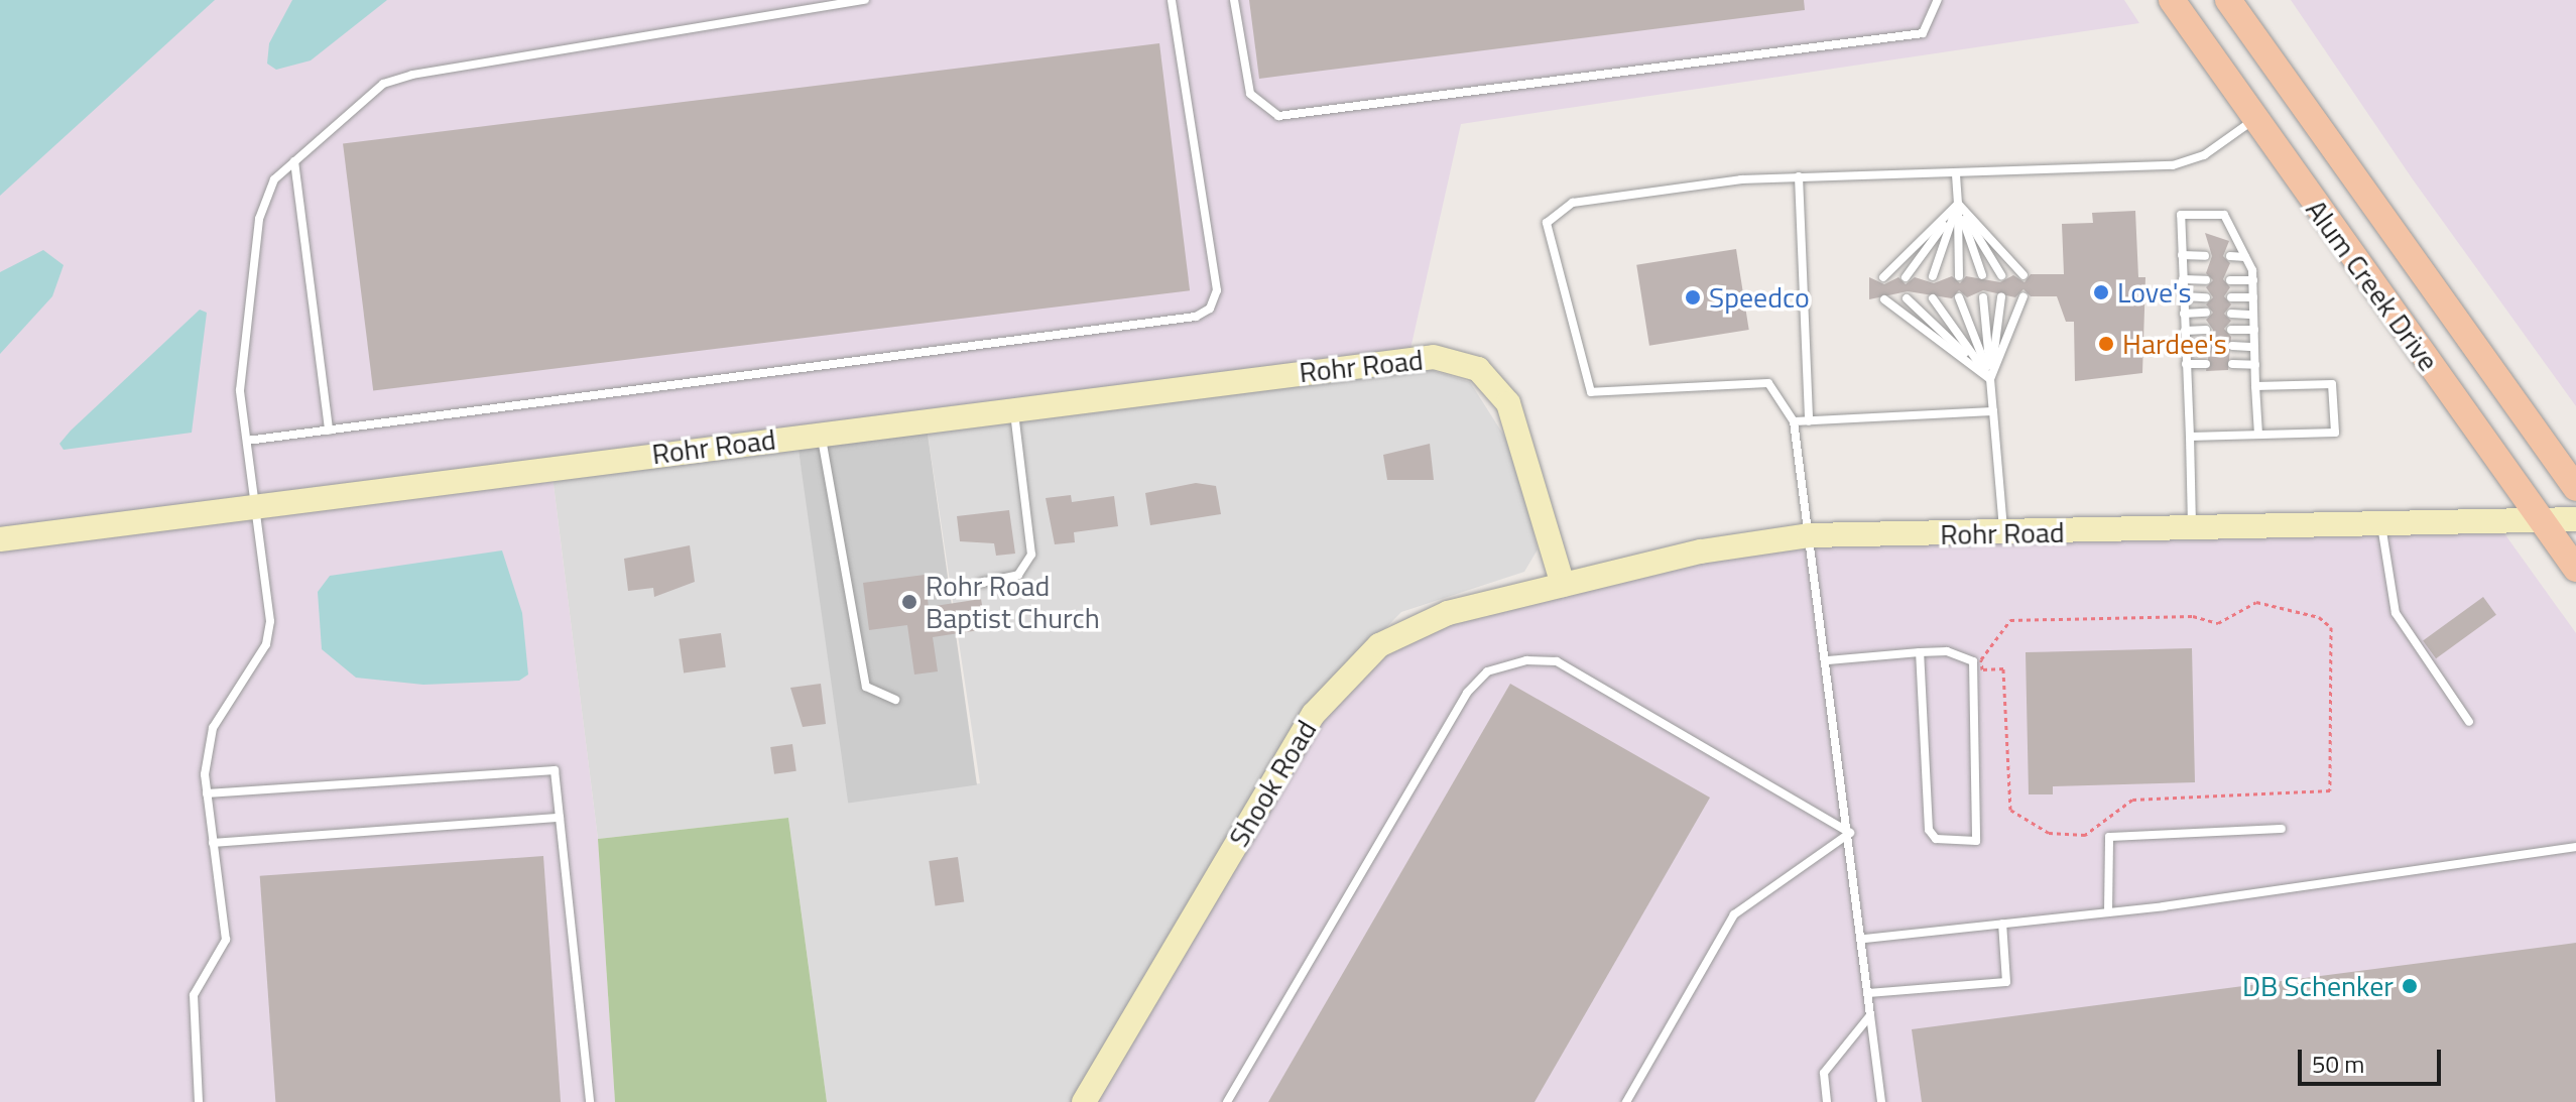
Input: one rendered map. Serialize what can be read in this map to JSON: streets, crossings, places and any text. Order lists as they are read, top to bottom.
{
  "streets": {
    "main road": ["Alum Creek Drive"],
    "street": ["Rohr Road", "Shook Road"]
  },
  "crossings": [
    ["Alum Creek Drive", "Rohr Road"],
    ["Rohr Road", "Shook Road"]
  ],
  "places": [
    "Love's",
    "Speedco",
    "Hardee's",
    "Rohr Road Baptist Church",
    "DB Schenker"
  ],
  "scale_bar": "50 m"
}
